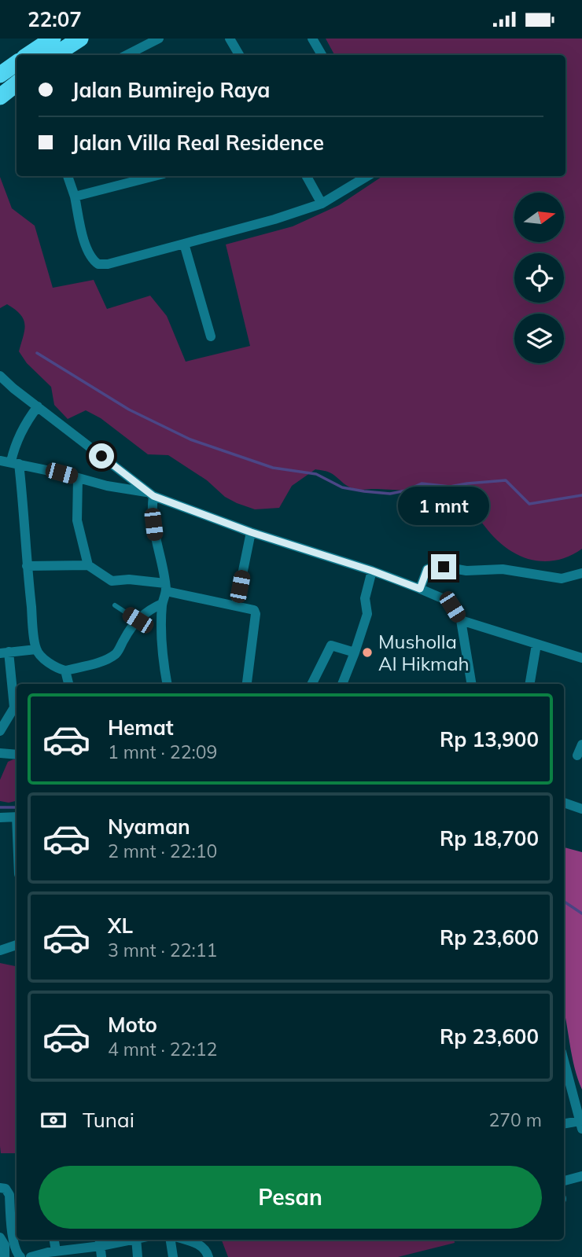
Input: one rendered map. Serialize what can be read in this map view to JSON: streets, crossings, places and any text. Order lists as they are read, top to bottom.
{
  "places": ["Musholla Al Hikmah"],
  "north": "right",
  "page": {
    "status": "22:07",
    "banner": ["Jalan Bumirejo Raya", "Jalan Villa Real Residence"],
    "bubble": "1 mnt",
    "list": [
      {
        "name": "Hemat",
        "note": "1 mnt · 22:09",
        "value": "Rp 13,900"
      },
      {
        "name": "Nyaman",
        "note": "2 mnt · 22:10",
        "value": "Rp 18,700"
      },
      {
        "name": "XL",
        "note": "3 mnt · 22:11",
        "value": "Rp 23,600"
      },
      {
        "name": "Moto",
        "note": "4 mnt · 22:12",
        "value": "Rp 23,600"
      }
    ],
    "pay": ["Tunai", "270 m"],
    "buttons": "Pesan"
  }
}
